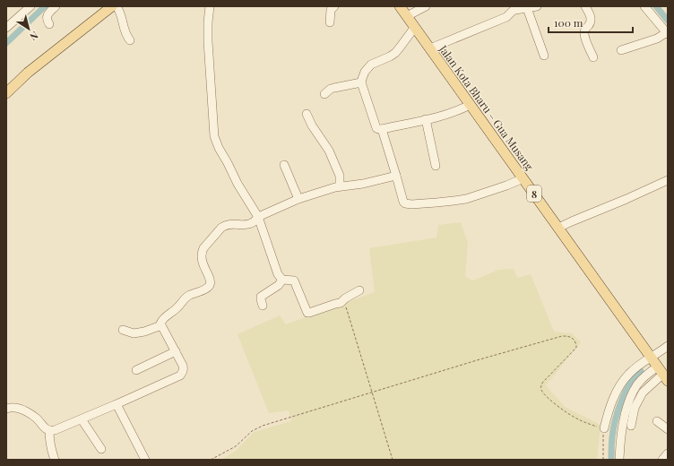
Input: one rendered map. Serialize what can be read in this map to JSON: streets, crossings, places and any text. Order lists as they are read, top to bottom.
{
  "streets": {
    "main road": ["Jalan Kota Bharu – Gua Musang", "8"]
  },
  "scale_bar": "100 m",
  "north": "bottom right"
}
